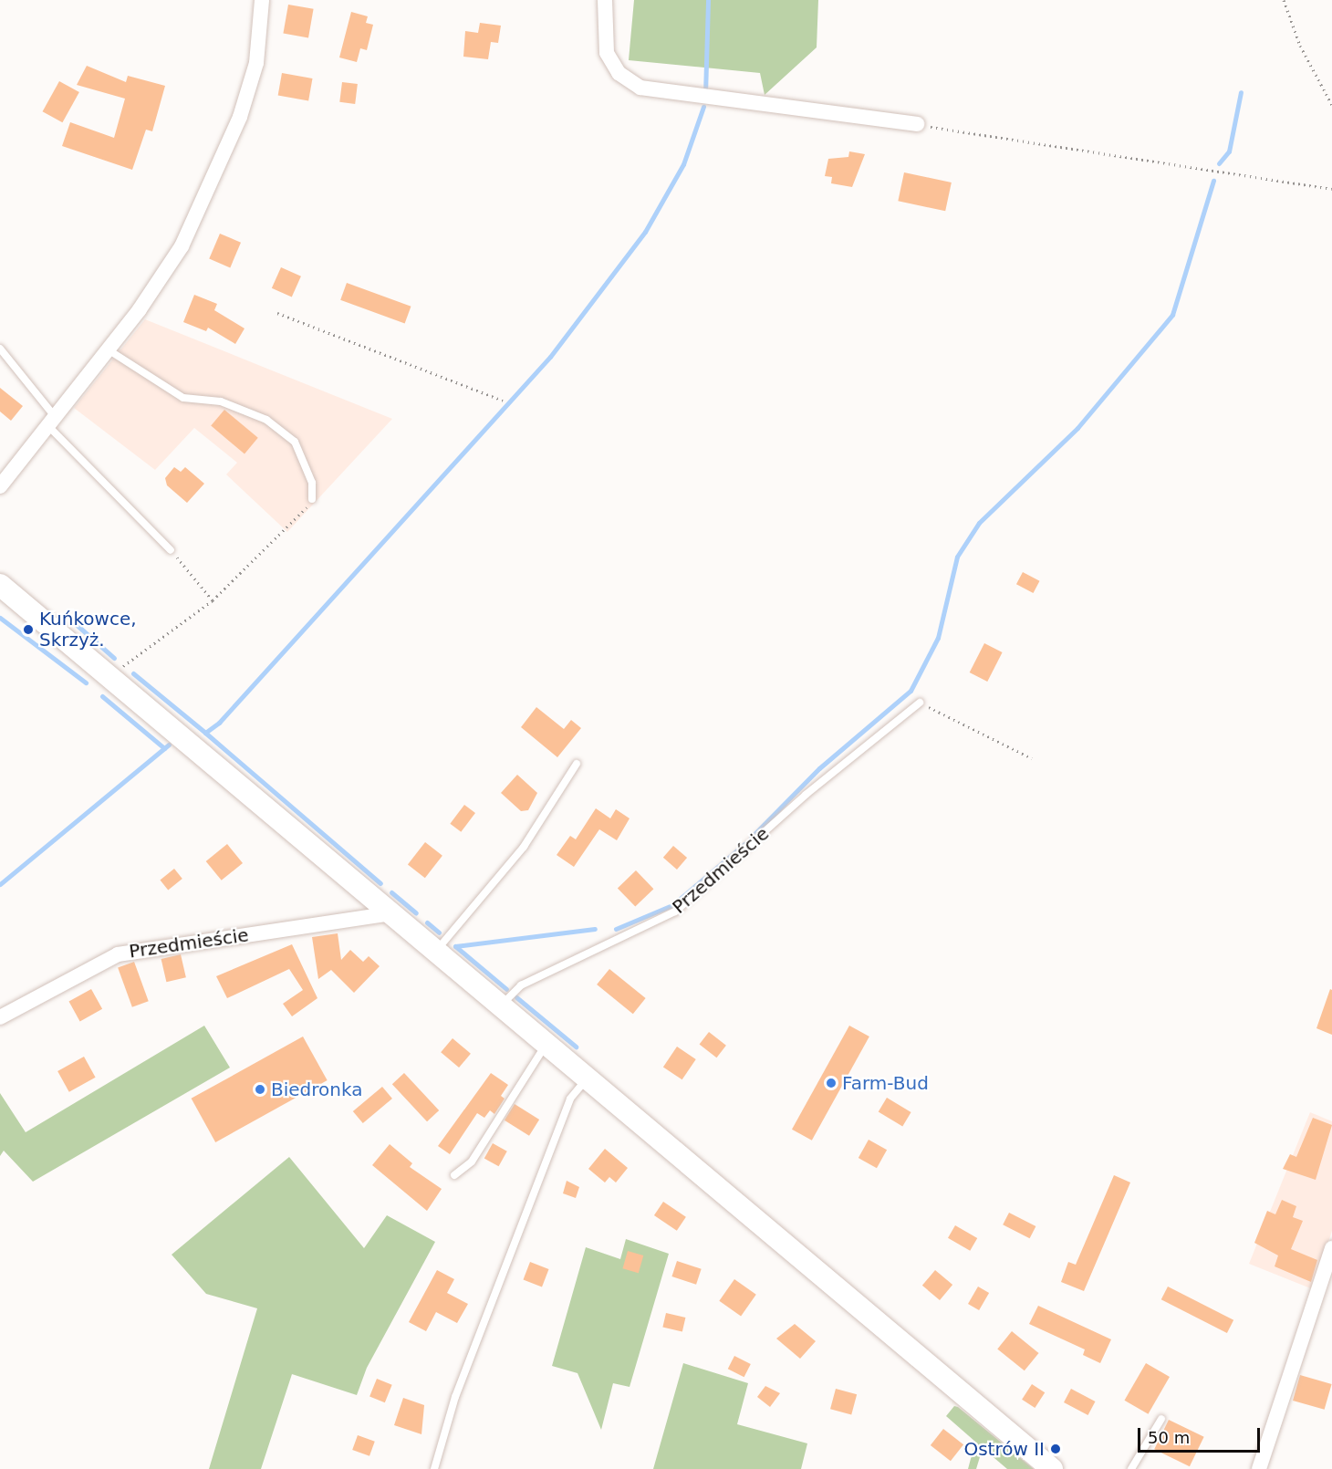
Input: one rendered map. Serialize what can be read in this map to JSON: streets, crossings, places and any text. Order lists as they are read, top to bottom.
{
  "streets": {
    "street": ["Przedmieście"]
  },
  "places": [
    "Kuńkowce, Skrzyż.",
    "Farm-Bud",
    "Biedronka",
    "Ostrów II"
  ],
  "scale_bar": "50 m"
}
